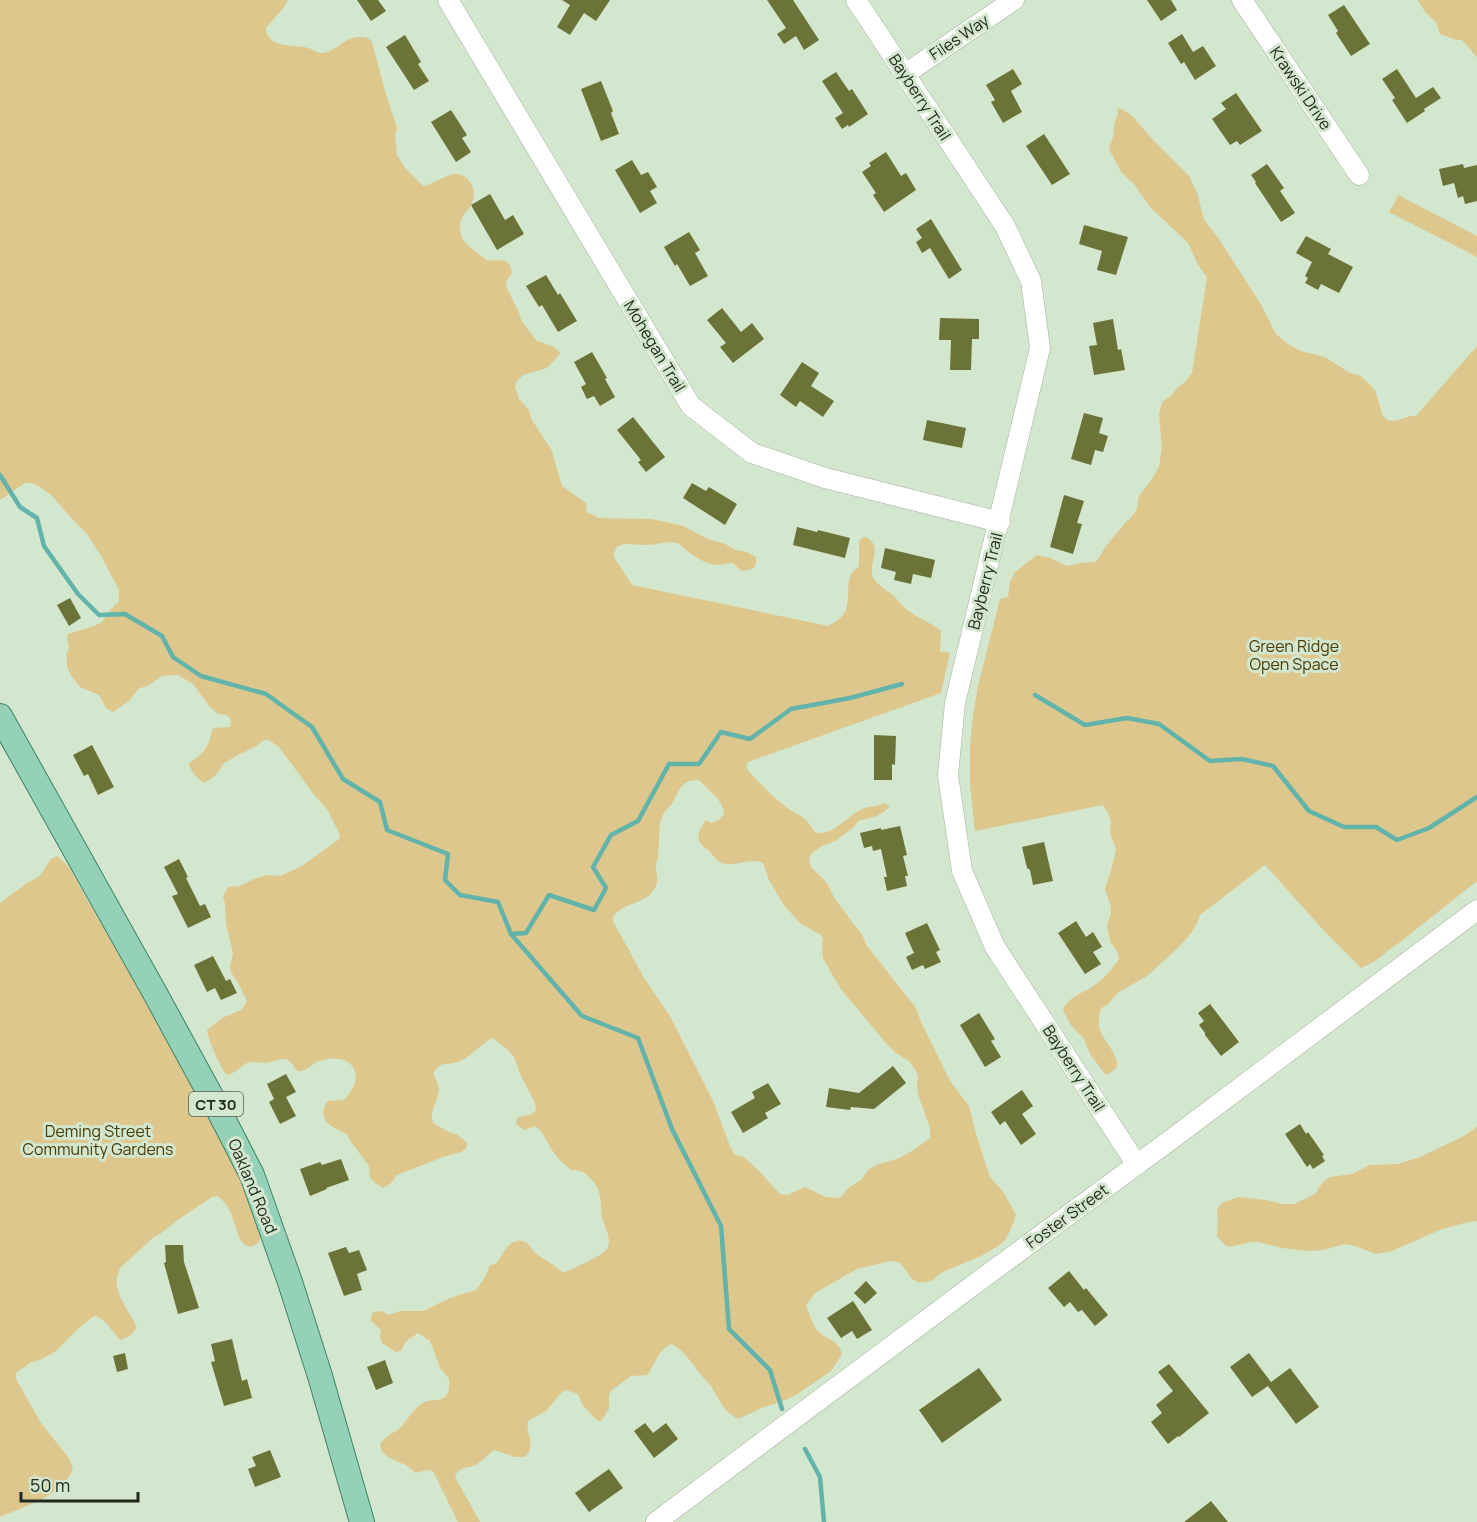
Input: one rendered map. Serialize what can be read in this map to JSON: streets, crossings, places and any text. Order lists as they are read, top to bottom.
{
  "streets": {
    "main road": ["CT 30", "Oakland Road"],
    "street": [
      "Files Way",
      "Krawski Drive",
      "Bayberry Trail",
      "Mohegan Trail",
      "Foster Street"
    ]
  },
  "crossings": [
    ["Files Way", "Bayberry Trail"],
    ["Bayberry Trail", "Mohegan Trail"],
    ["Bayberry Trail", "Foster Street"]
  ],
  "parks": ["Green Ridge Open Space", "Deming Street Community Gardens"],
  "scale_bar": "50 m"
}
